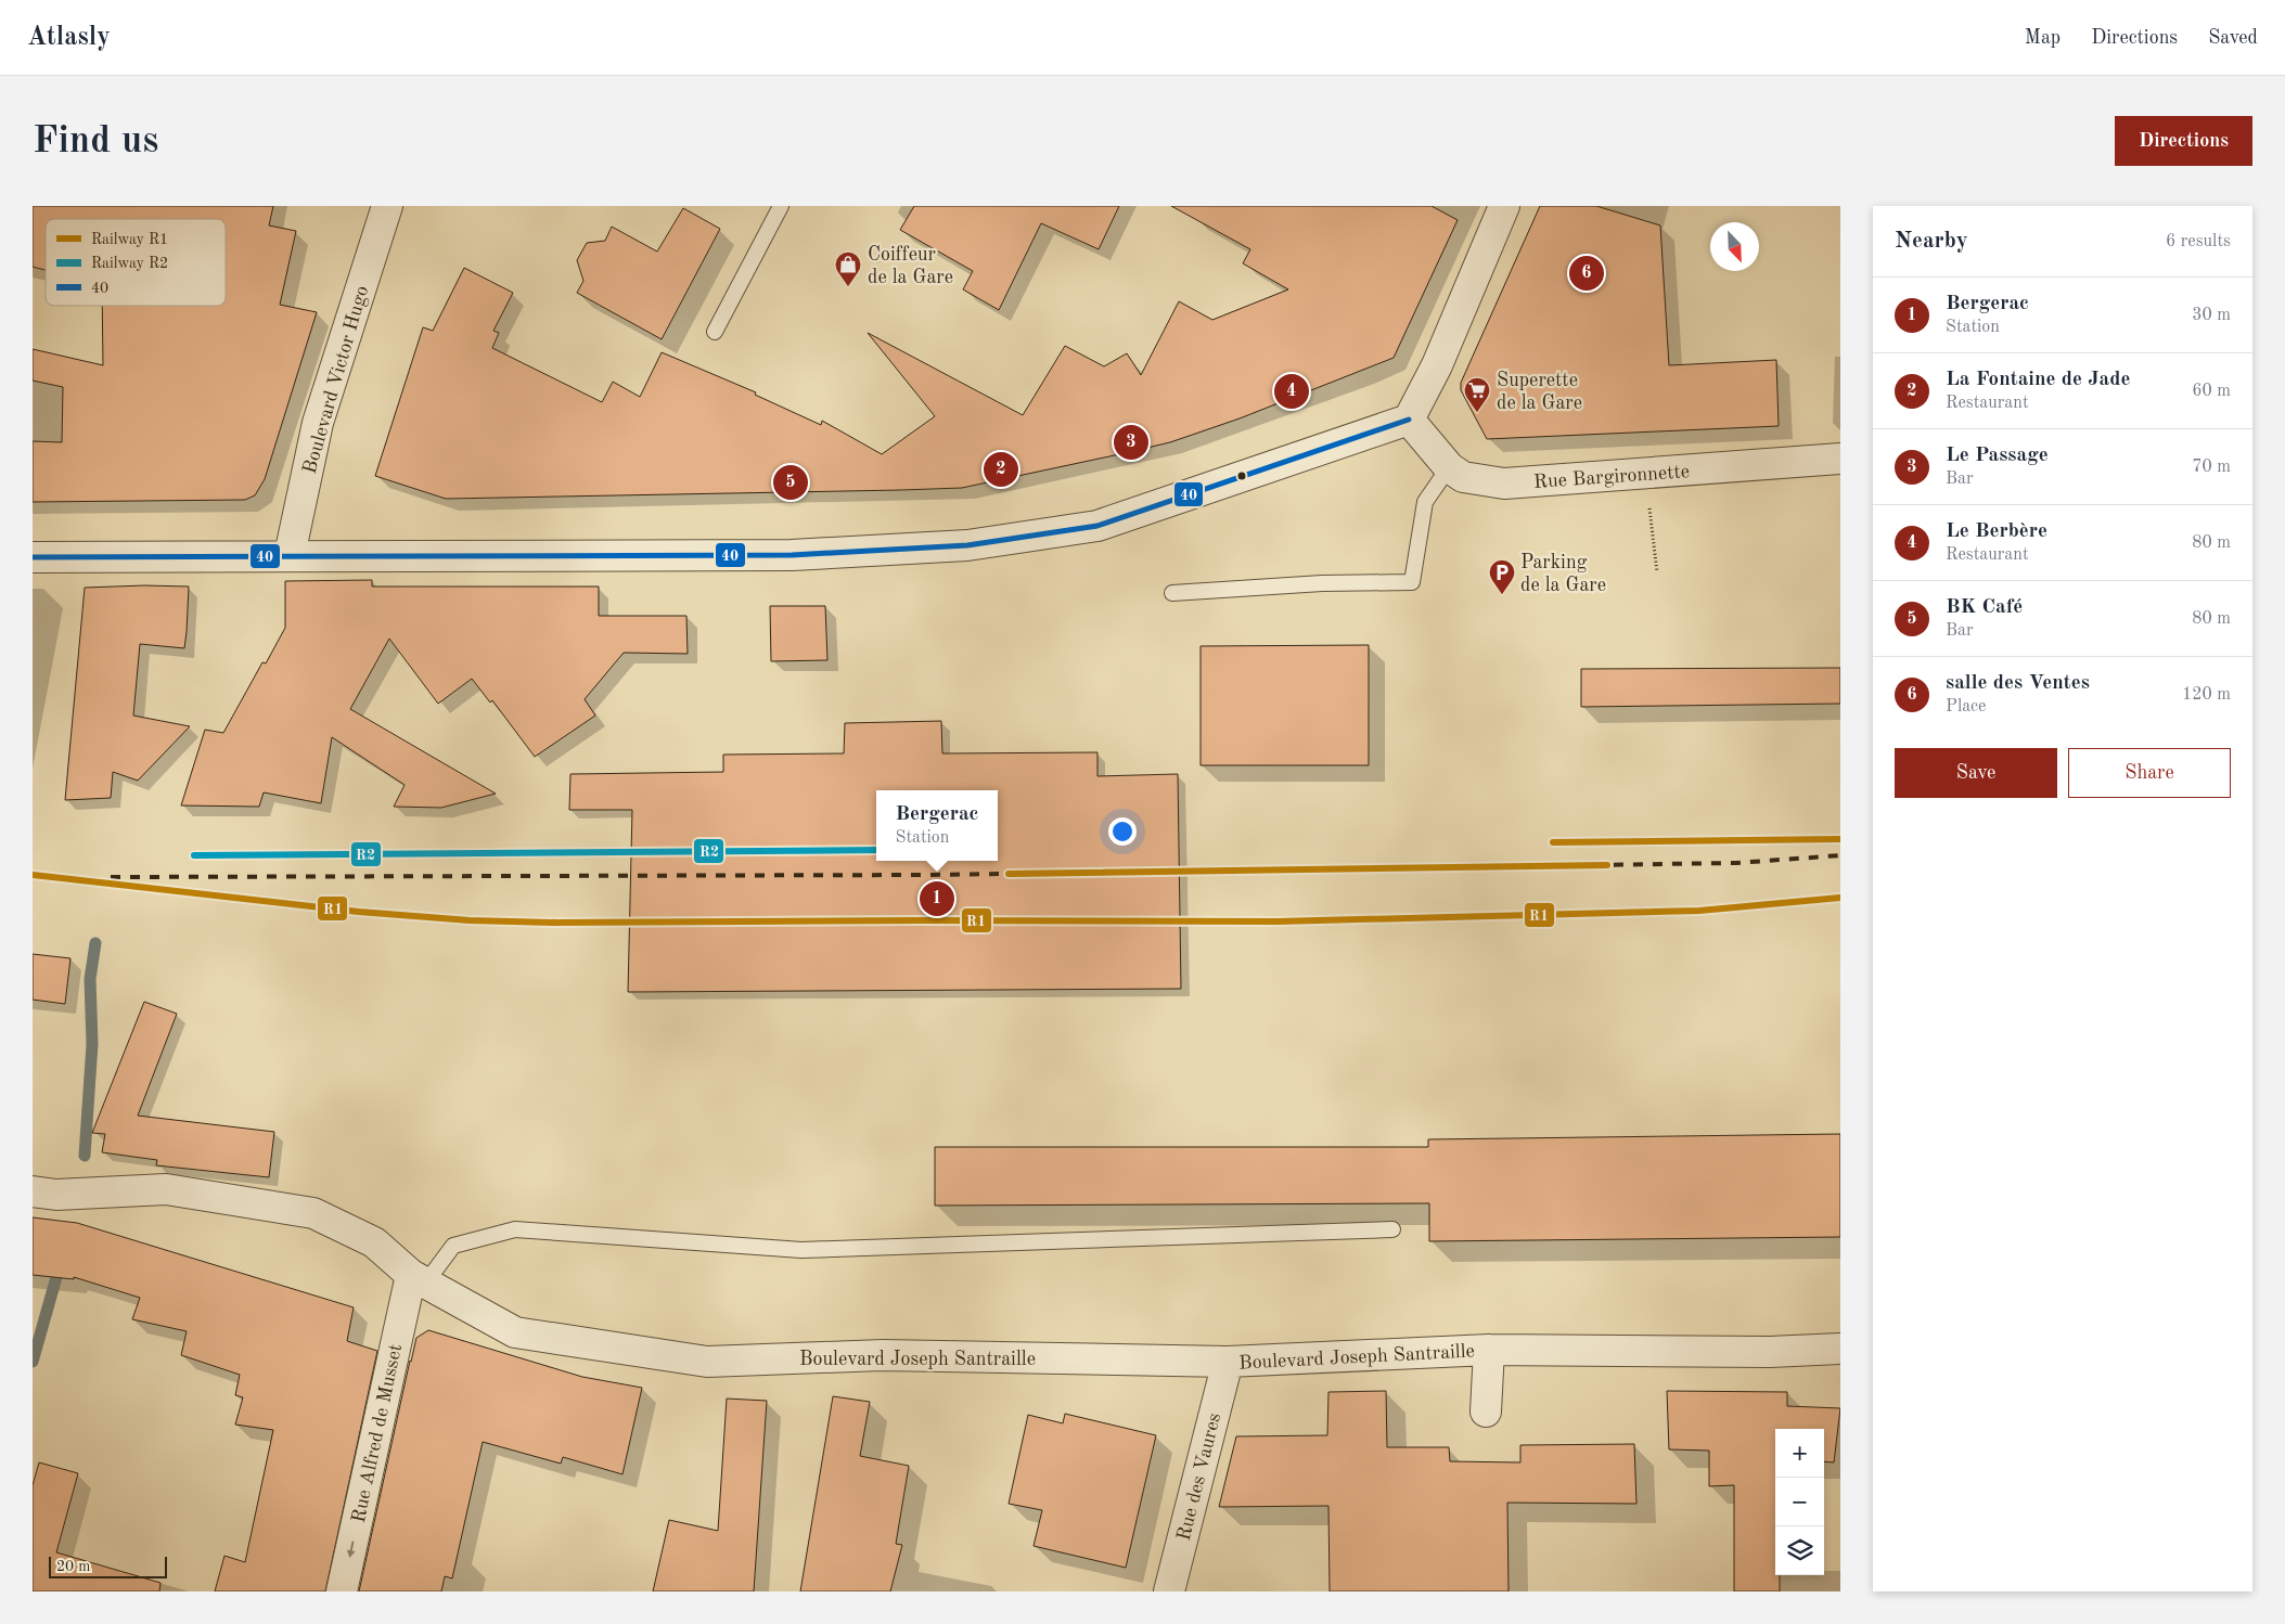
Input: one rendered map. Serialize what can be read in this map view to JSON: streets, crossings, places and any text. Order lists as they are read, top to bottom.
{
  "streets": {
    "street": [
      "Boulevard Victor Hugo",
      "Rue Bargironnette",
      "Boulevard Joseph Santraille",
      "Rue Alfred de Musset",
      "Rue des Vaures"
    ]
  },
  "crossings": [
    ["Boulevard Joseph Santraille", "Rue Alfred de Musset"],
    ["Boulevard Joseph Santraille", "Rue des Vaures"]
  ],
  "one_way": ["Rue Alfred de Musset"],
  "places": {
    "shop": ["Coiffeur de la Gare"],
    "supermarket": ["Superette de la Gare"],
    "parking": ["Parking de la Gare"]
  },
  "lines": ["transit line 40", "rail line R1", "rail line R2"],
  "legend": ["Railway R1", "Railway R2", "40"],
  "scale_bar": "20 m",
  "north": "bottom right",
  "page": {
    "header": "Atlasly",
    "nav": ["Map", "Directions", "Saved"],
    "buttons": [
      "Directions",
      ["Save", "Share"]
    ],
    "title": "Find us",
    "heading": ["Nearby", "6 results"],
    "pins": [
      "6",
      "4",
      "3",
      "2",
      "5",
      "1"
    ],
    "list": [
      {
        "mark": "1",
        "name": "Bergerac",
        "note": "Station",
        "value": "30 m"
      },
      {
        "mark": "2",
        "name": "La Fontaine de Jade",
        "note": "Restaurant",
        "value": "60 m"
      },
      {
        "mark": "3",
        "name": "Le Passage",
        "note": "Bar",
        "value": "70 m"
      },
      {
        "mark": "4",
        "name": "Le Berbère",
        "note": "Restaurant",
        "value": "80 m"
      },
      {
        "mark": "5",
        "name": "BK Café",
        "note": "Bar",
        "value": "80 m"
      },
      {
        "mark": "6",
        "name": "salle des Ventes",
        "note": "Place",
        "value": "120 m"
      }
    ],
    "popup": ["Bergerac", "Station"],
    "map_buttons": ["+", "−"],
    "scale": "20 m"
  }
}
